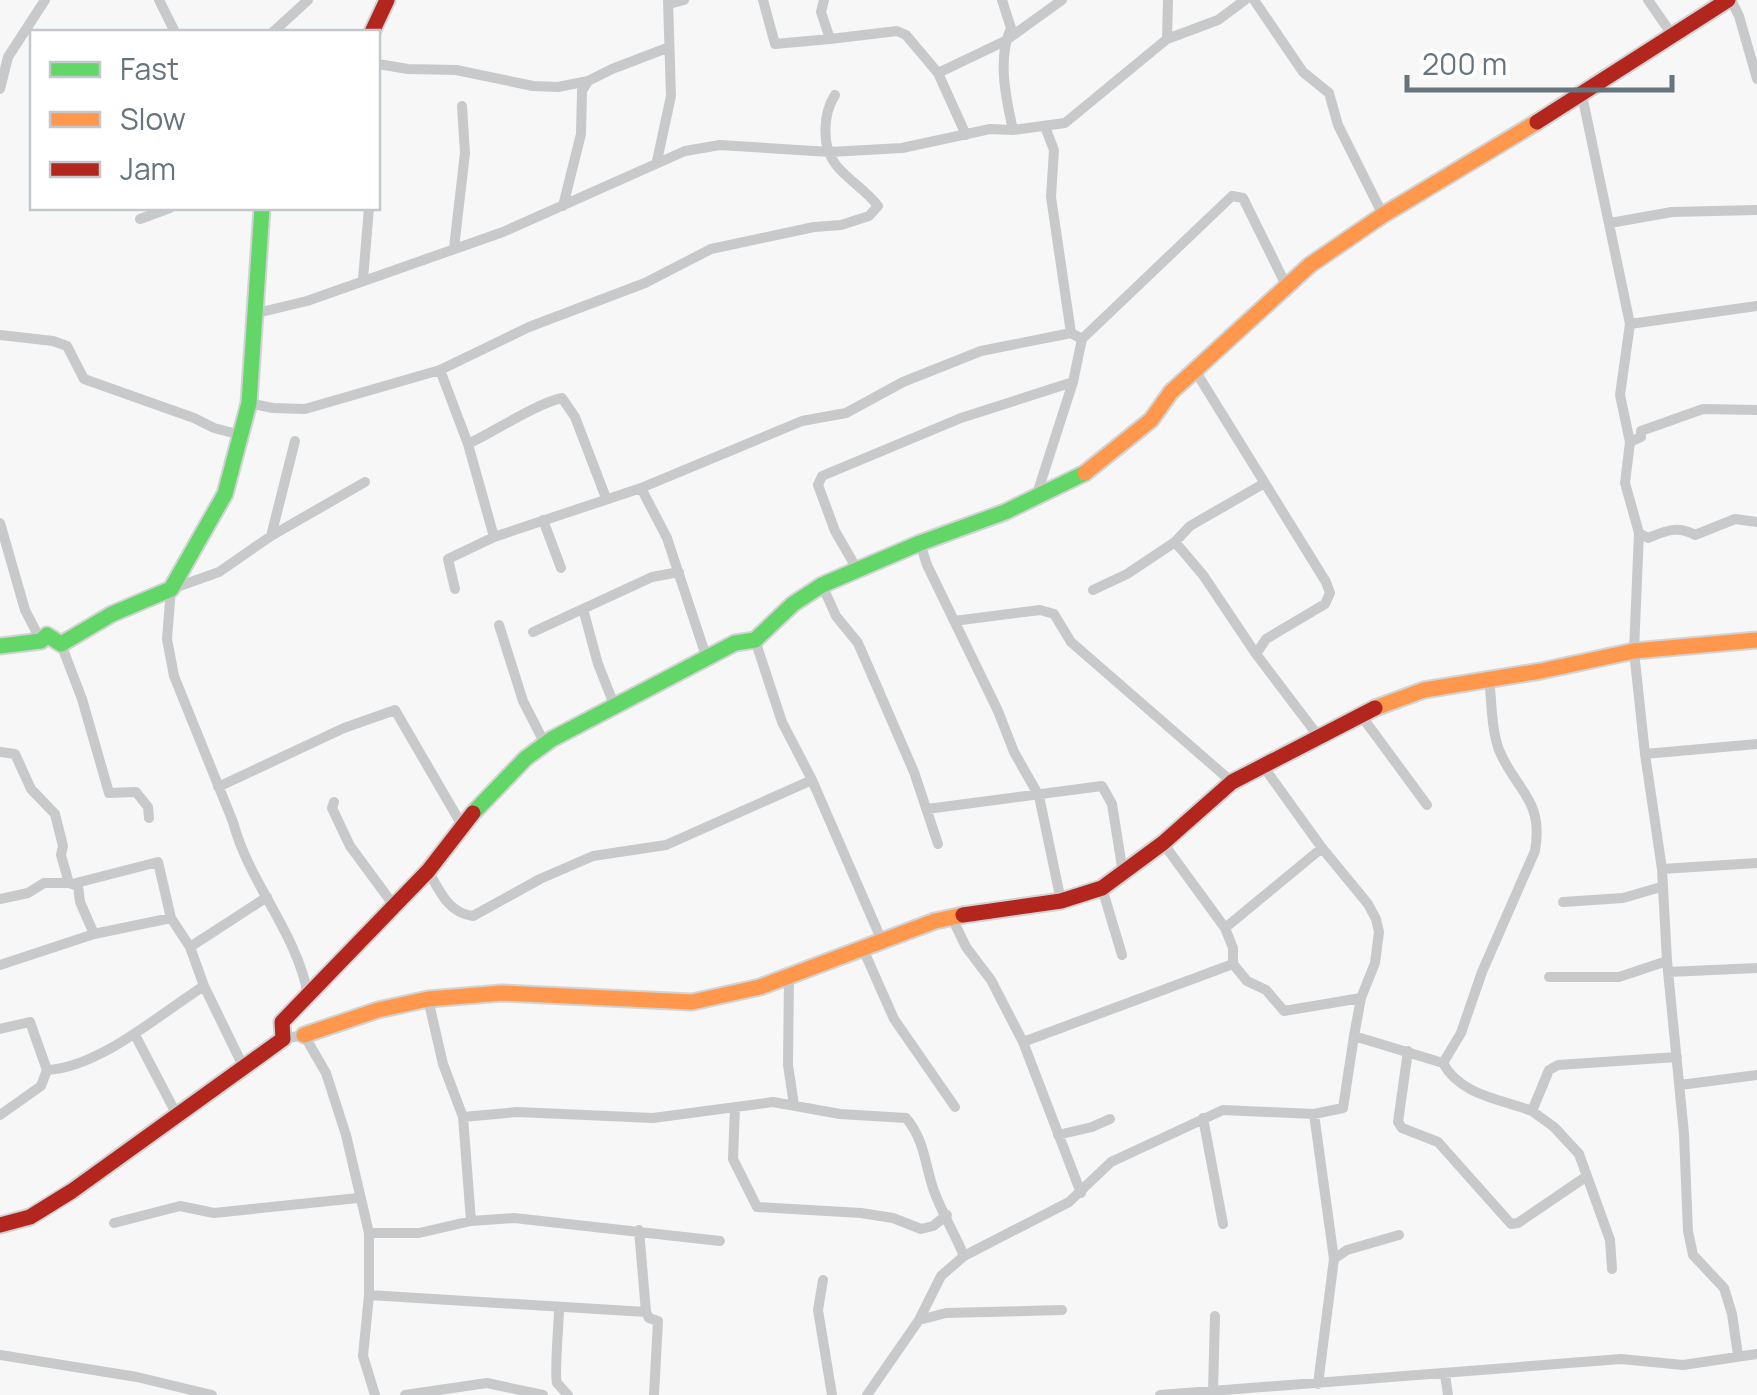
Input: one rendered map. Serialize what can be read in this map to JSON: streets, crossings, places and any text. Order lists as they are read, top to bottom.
{
  "legend": ["Fast", "Slow", "Jam"],
  "scale_bar": "200 m"
}
